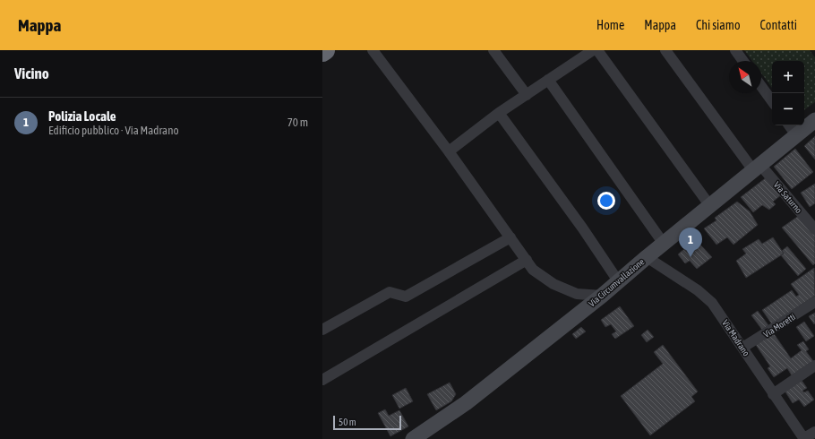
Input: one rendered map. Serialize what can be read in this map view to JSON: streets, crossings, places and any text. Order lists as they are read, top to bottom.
{
  "streets": {
    "main road": ["Via Circumvallazione"],
    "street": ["Via Saturno", "Via Moretti", "Via Madrano"]
  },
  "crossings": [
    ["Via Saturno", "Via Circumvallazione"],
    ["Via Circumvallazione", "Via Madrano"],
    ["Via Moretti", "Via Madrano"]
  ],
  "scale_bar": "50 m",
  "north": "top left",
  "page": {
    "header": "Mappa",
    "nav": [
      "Home",
      "Mappa",
      "Chi siamo",
      "Contatti"
    ],
    "heading": "Vicino",
    "map_buttons": ["+", "−"],
    "list": [
      {
        "mark": "1",
        "name": "Polizia Locale",
        "note": "Edificio pubblico · Via Madrano",
        "value": "70 m"
      }
    ],
    "pins": "1",
    "scale": "50 m"
  }
}
